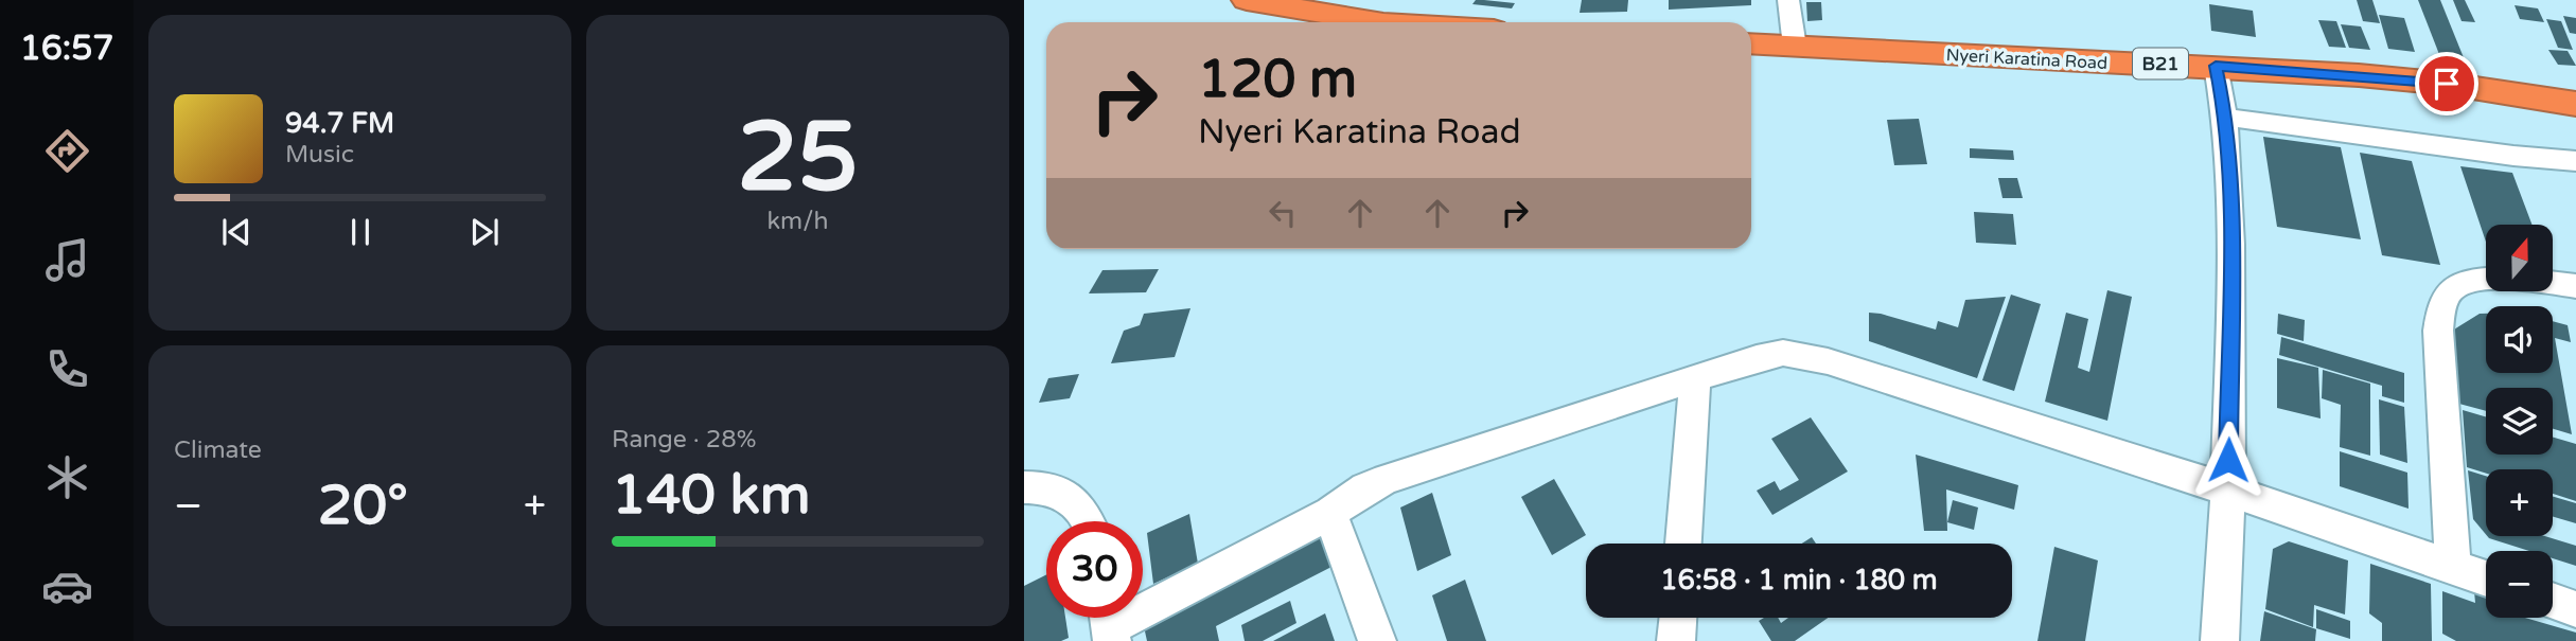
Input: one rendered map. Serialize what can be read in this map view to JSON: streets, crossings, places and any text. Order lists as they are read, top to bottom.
{
  "streets": {
    "highway": ["Nyeri Karatina Road", "B21"]
  },
  "north": "top",
  "page": {
    "tabs": "16:57",
    "tile": [
      ["25", "km/h"],
      "Climate",
      ["Range · 28%", "140 km"]
    ],
    "turn": ["120 m", "Nyeri Karatina Road"],
    "song": ["94.7 FM", "Music"],
    "map_buttons": ["+", "−"],
    "heat": ["−", "20°", "+"],
    "limit": "30",
    "trip": "16:58 · 1 min · 180 m"
  }
}
